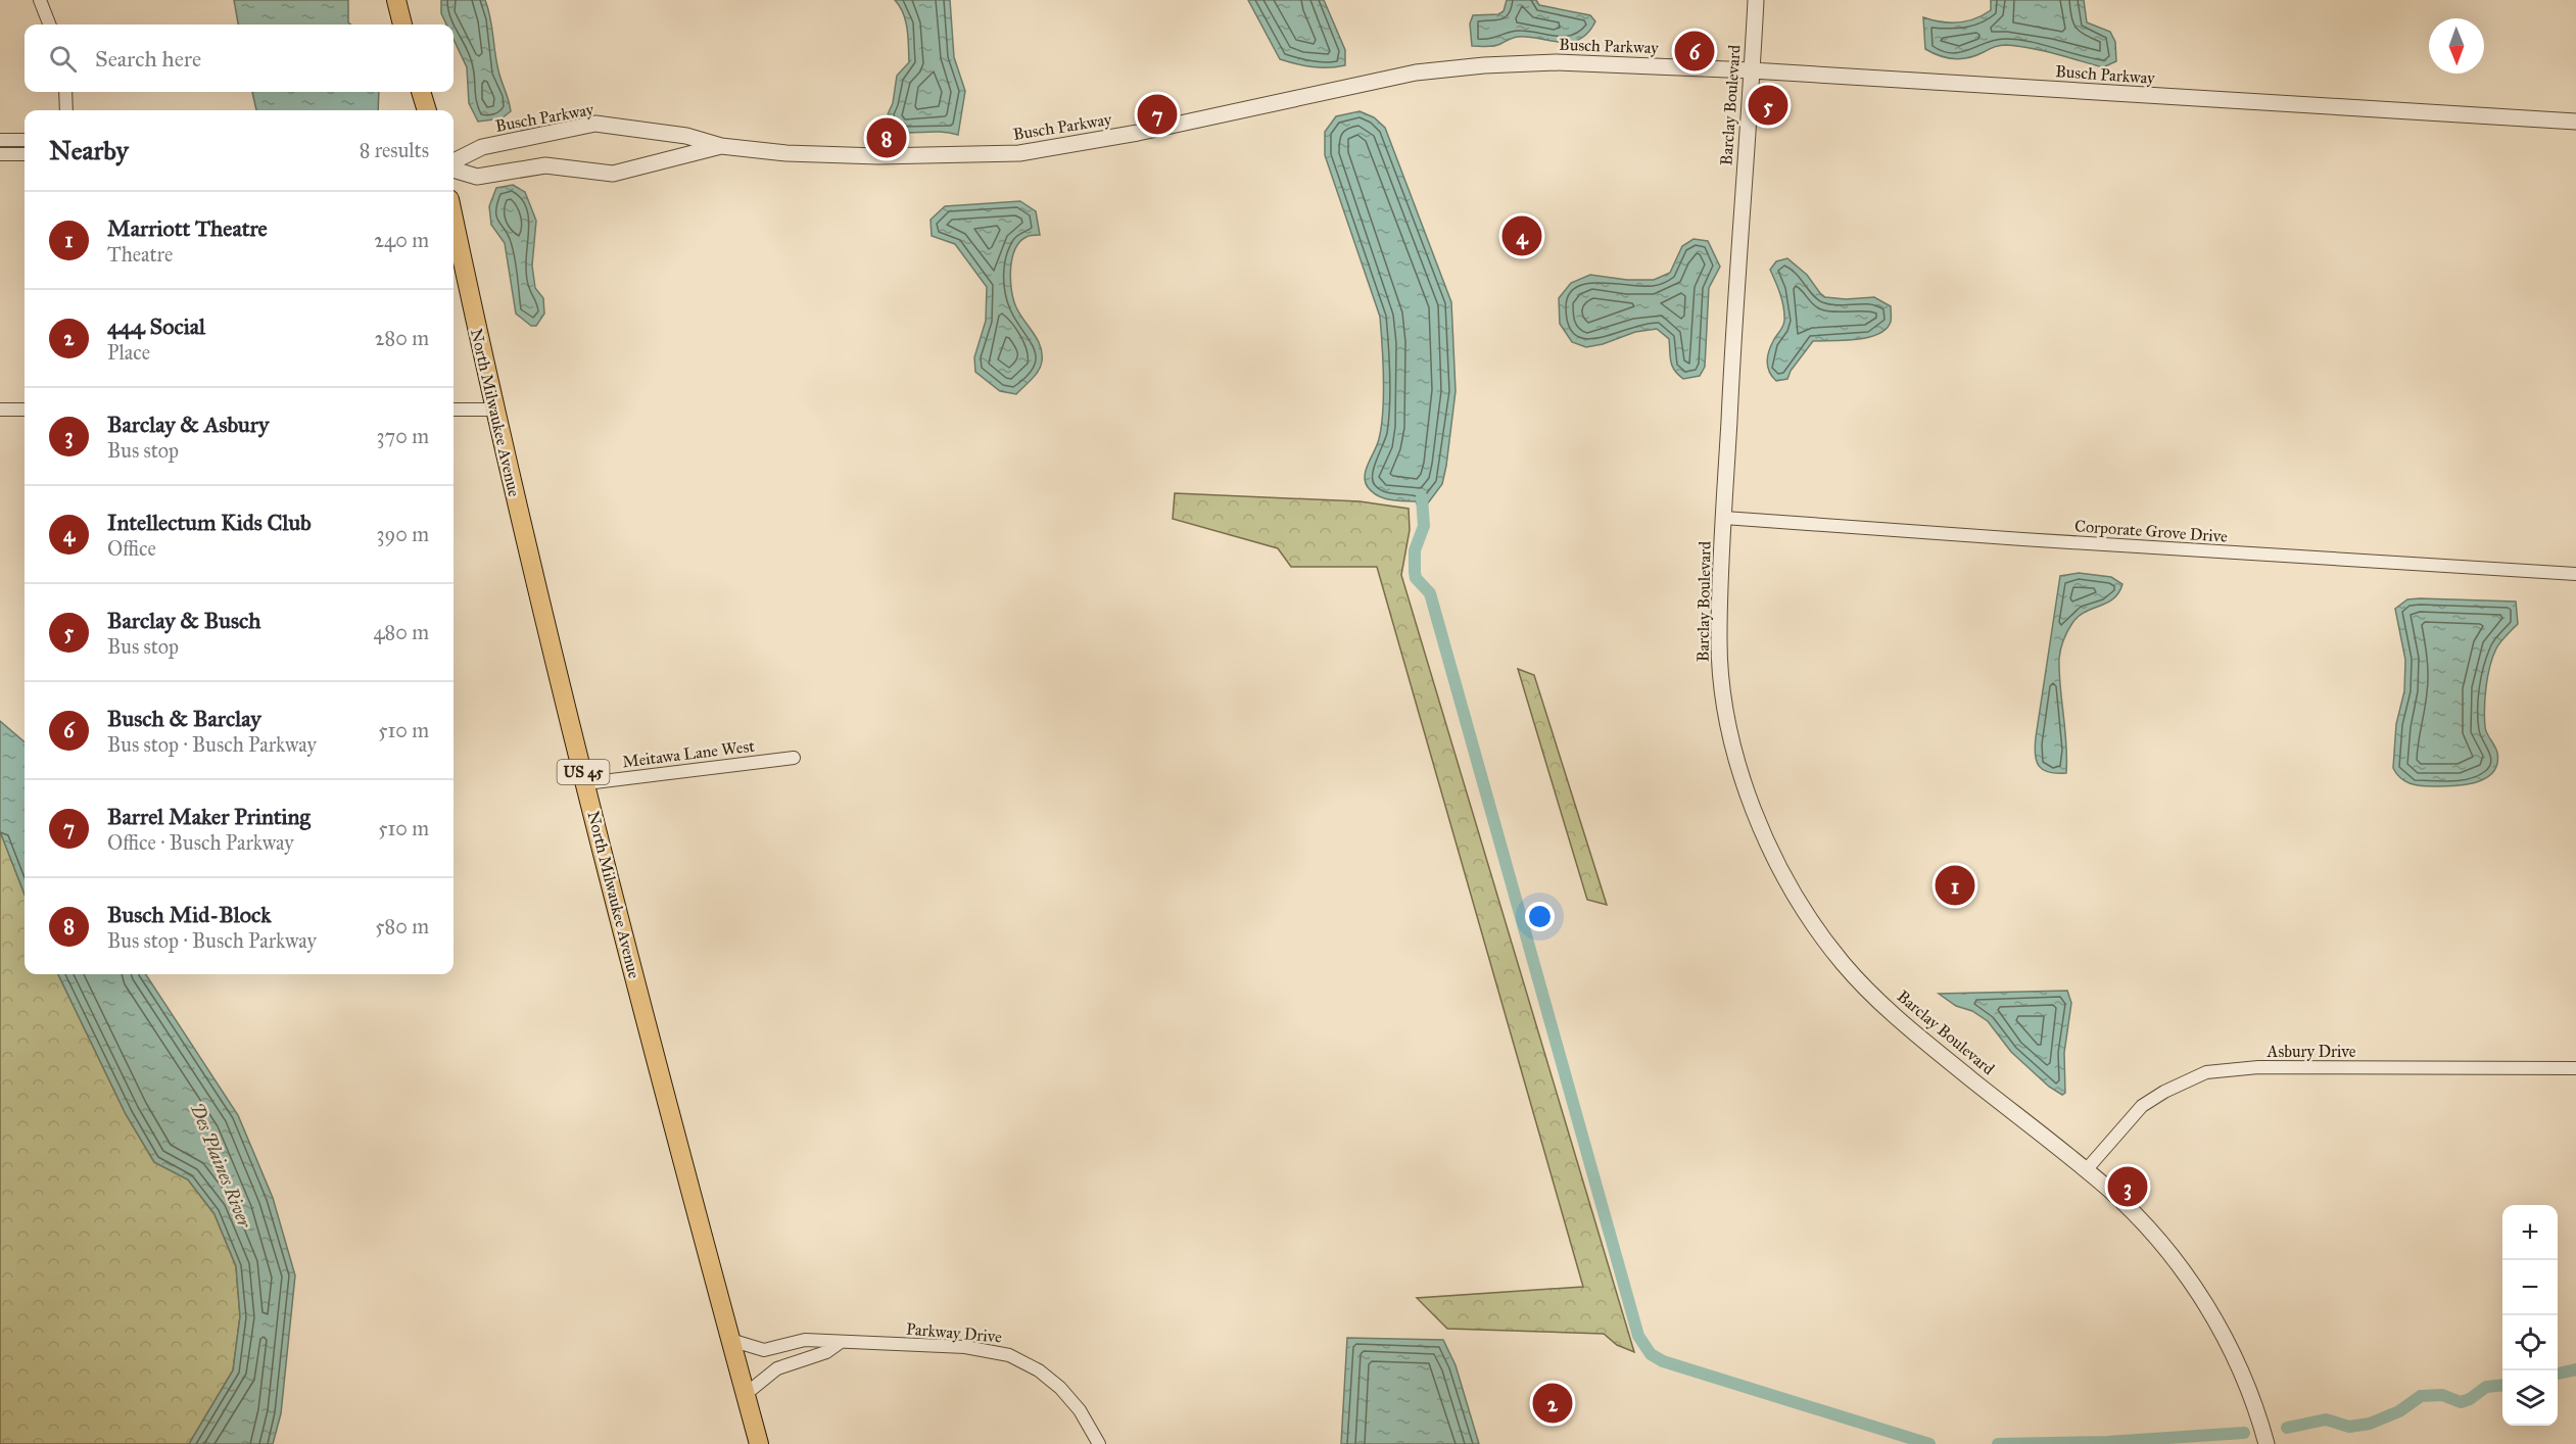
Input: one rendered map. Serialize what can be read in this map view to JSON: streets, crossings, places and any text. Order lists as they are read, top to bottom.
{
  "streets": {
    "main road": ["North Milwaukee Avenue", "US 45"],
    "street": [
      "Busch Parkway",
      "Barclay Boulevard",
      "Corporate Grove Drive",
      "Meitawa Lane West",
      "Asbury Drive",
      "Parkway Drive"
    ]
  },
  "crossings": [
    ["Busch Parkway", "Barclay Boulevard"],
    ["Barclay Boulevard", "Corporate Grove Drive"],
    ["Barclay Boulevard", "Asbury Drive"],
    ["North Milwaukee Avenue", "Meitawa Lane West"],
    ["North Milwaukee Avenue", "Parkway Drive"]
  ],
  "water": ["Des Plaines River"],
  "north": "bottom",
  "page": {
    "search": "Search here",
    "pins": [
      "6",
      "5",
      "7",
      "8",
      "4",
      "1",
      "3",
      "2"
    ],
    "heading": ["Nearby", "8 results"],
    "list": [
      {
        "mark": "1",
        "name": "Marriott Theatre",
        "note": "Theatre",
        "value": "240 m"
      },
      {
        "mark": "2",
        "name": "444 Social",
        "note": "Place",
        "value": "280 m"
      },
      {
        "mark": "3",
        "name": "Barclay & Asbury",
        "note": "Bus stop",
        "value": "370 m"
      },
      {
        "mark": "4",
        "name": "Intellectum Kids Club",
        "note": "Office",
        "value": "390 m"
      },
      {
        "mark": "5",
        "name": "Barclay & Busch",
        "note": "Bus stop",
        "value": "480 m"
      },
      {
        "mark": "6",
        "name": "Busch & Barclay",
        "note": "Bus stop · Busch Parkway",
        "value": "510 m"
      },
      {
        "mark": "7",
        "name": "Barrel Maker Printing",
        "note": "Office · Busch Parkway",
        "value": "510 m"
      },
      {
        "mark": "8",
        "name": "Busch Mid-Block",
        "note": "Bus stop · Busch Parkway",
        "value": "580 m"
      }
    ],
    "map_buttons": ["+", "−"]
  }
}
